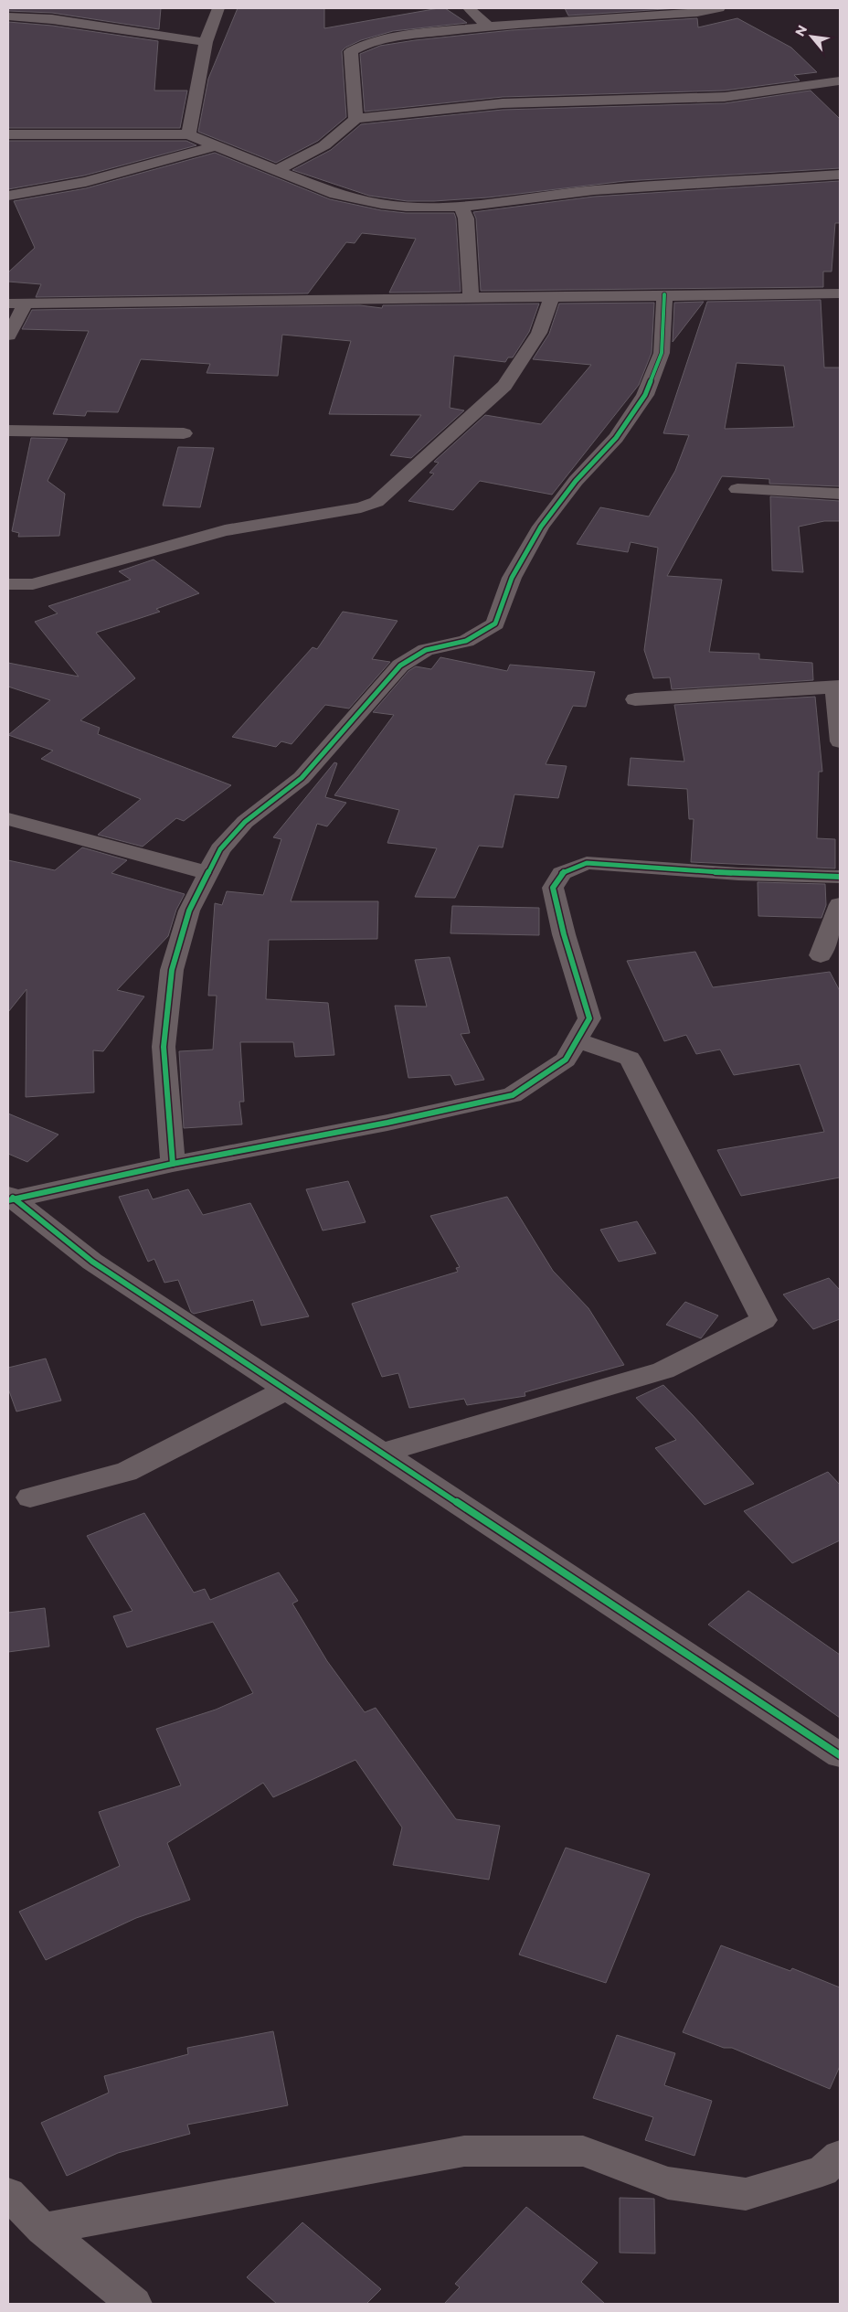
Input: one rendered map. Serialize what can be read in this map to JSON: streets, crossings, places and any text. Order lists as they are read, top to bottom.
{
  "north": "top left"
}
